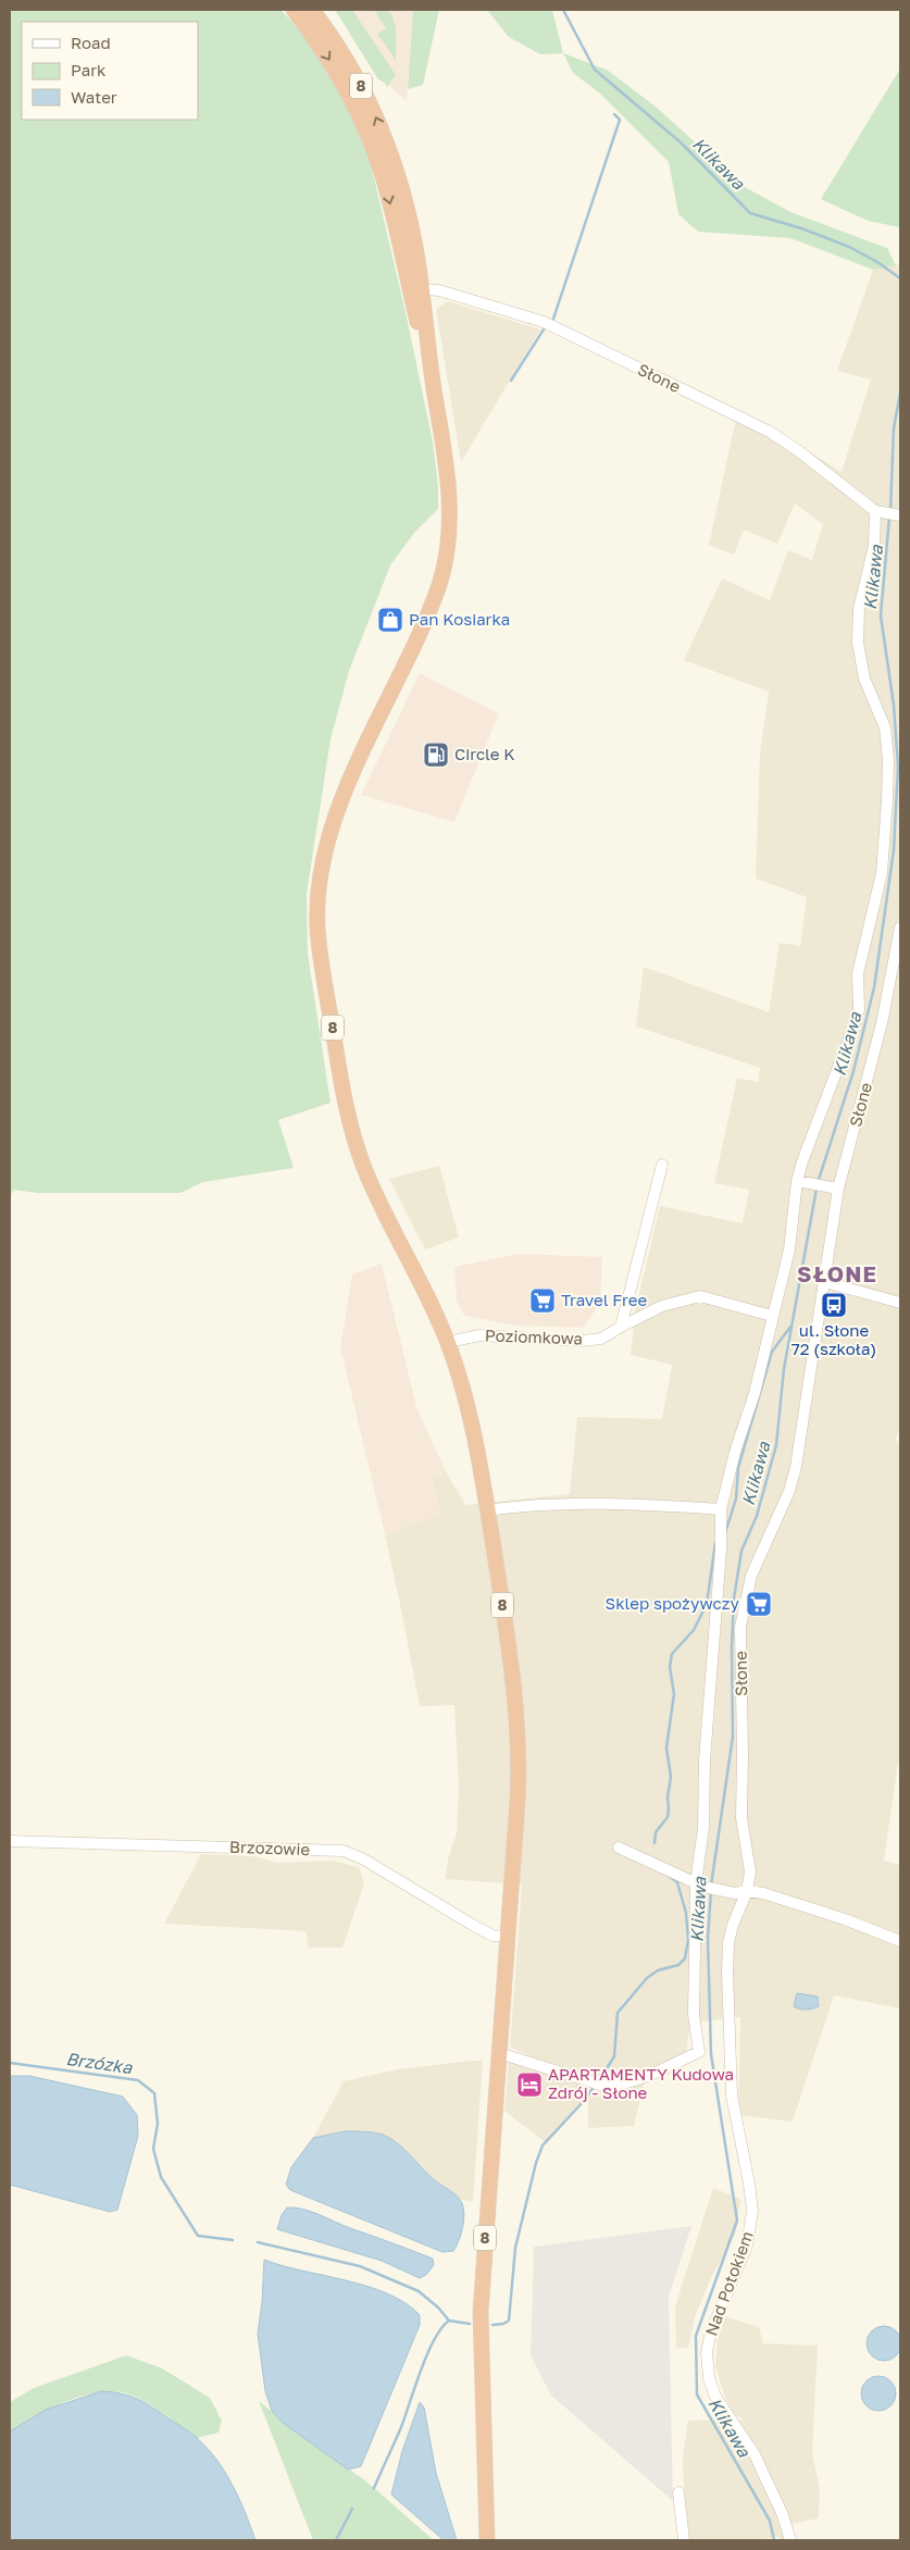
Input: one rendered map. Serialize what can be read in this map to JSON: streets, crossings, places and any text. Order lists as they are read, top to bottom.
{
  "streets": {
    "highway": ["8"],
    "street": [
      "Słone",
      "Poziomkowa",
      "Brzozowie",
      "Nad Potokiem"
    ]
  },
  "crossings": [
    ["8", "Słone"],
    ["8", "Poziomkowa"],
    ["8", "Brzozowie"],
    ["Słone", "Nad Potokiem"]
  ],
  "districts": ["SŁONE"],
  "water": ["Klikawa", "Brzózka"],
  "places": {
    "shop": ["Pan Kosiarka"],
    "fuel station": ["Circle K"],
    "supermarket": ["Travel Free", "Sklep spożywczy"],
    "bus stop": ["ul. Słone 72 (szkoła)"],
    "hotel": ["APARTAMENTY Kudowa Zdrój - Słone"]
  },
  "legend": ["Road", "Park", "Water"]
}
